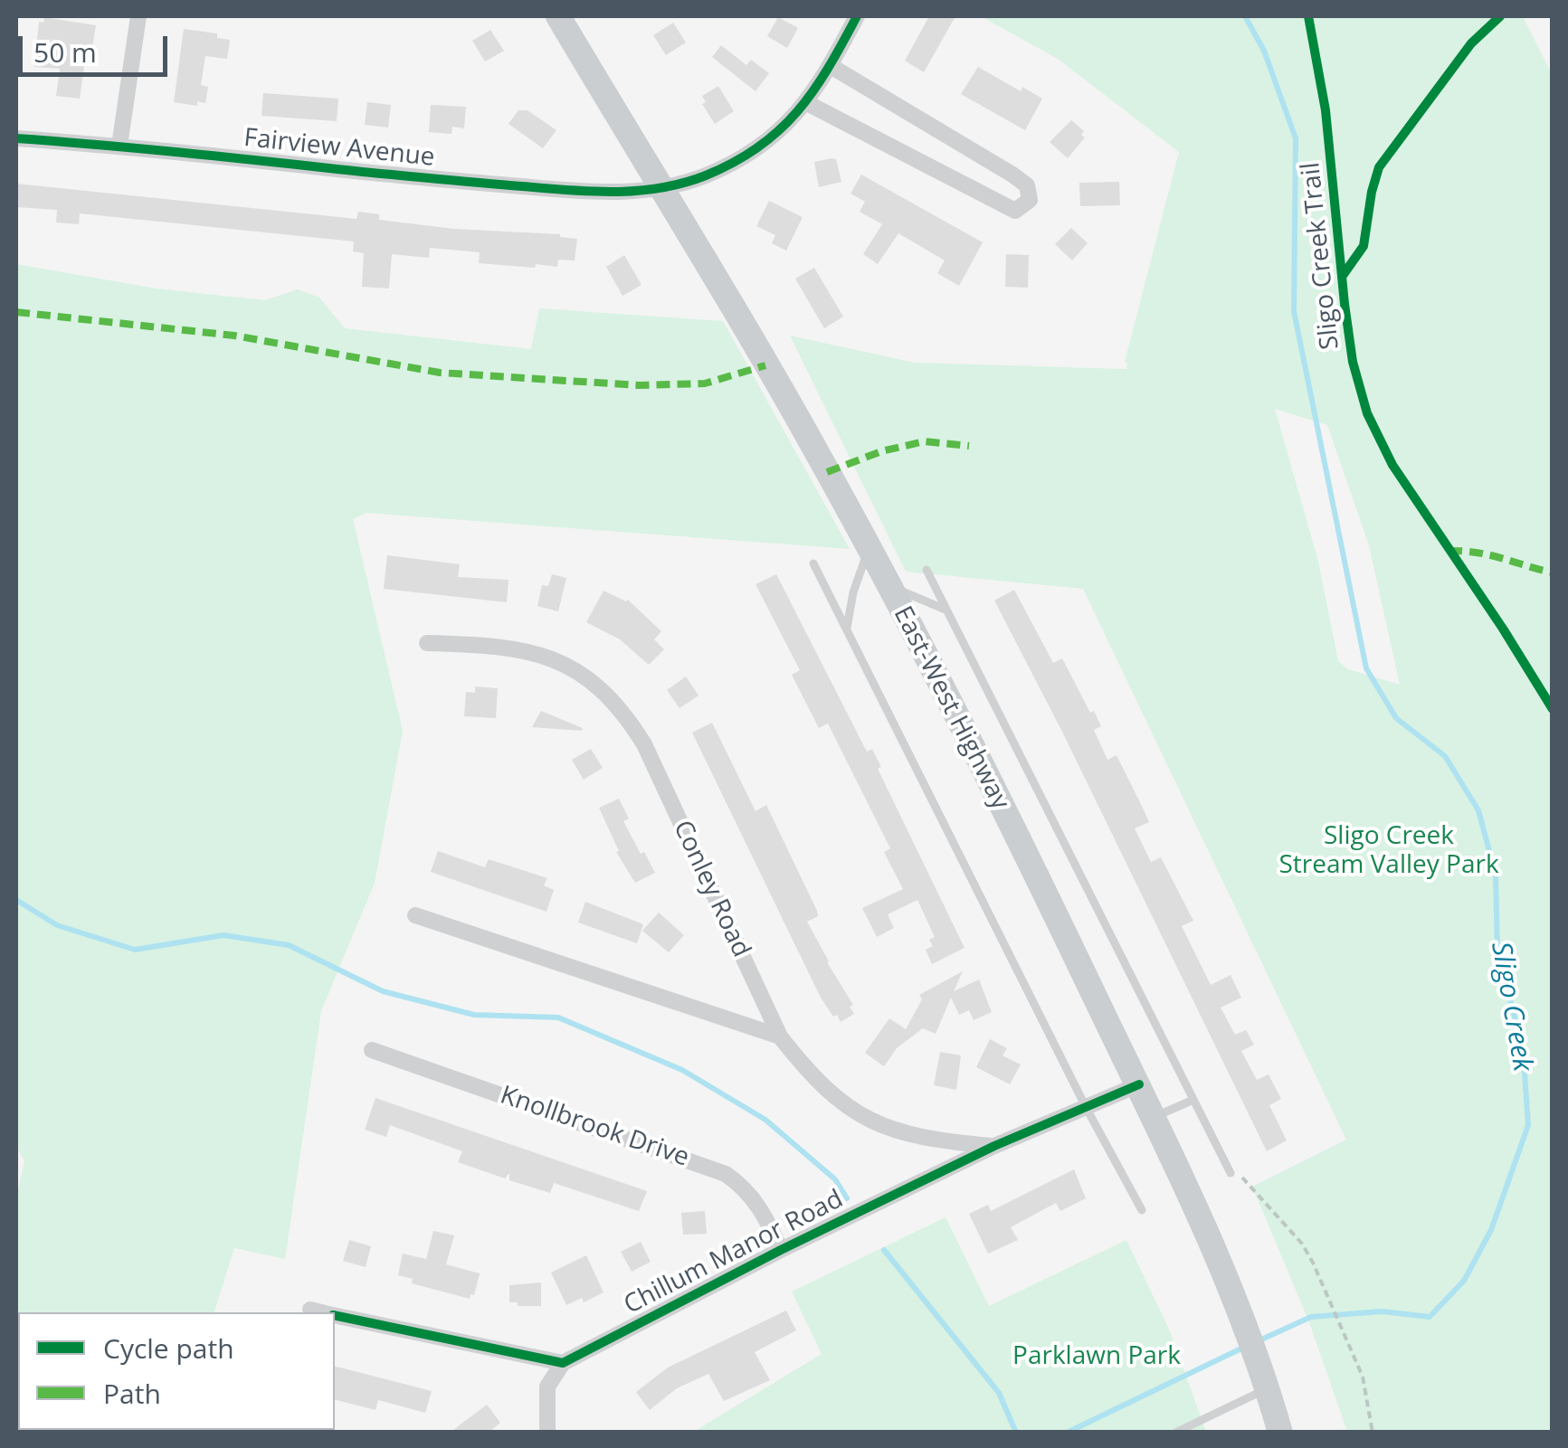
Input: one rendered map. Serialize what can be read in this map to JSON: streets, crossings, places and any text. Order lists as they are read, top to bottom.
{
  "streets": {
    "main road": ["East-West Highway"],
    "street": [
      "Fairview Avenue",
      "Conley Road",
      "Knollbrook Drive",
      "Chillum Manor Road"
    ],
    "cycle path": ["Sligo Creek Trail"]
  },
  "crossings": [
    ["Fairview Avenue", "East-West Highway"],
    ["East-West Highway", "Chillum Manor Road"],
    ["Conley Road", "Chillum Manor Road"],
    ["Knollbrook Drive", "Chillum Manor Road"]
  ],
  "water": ["Sligo Creek"],
  "parks": ["Sligo Creek Stream Valley Park", "Parklawn Park"],
  "legend": ["Cycle path", "Path"],
  "scale_bar": "50 m"
}
